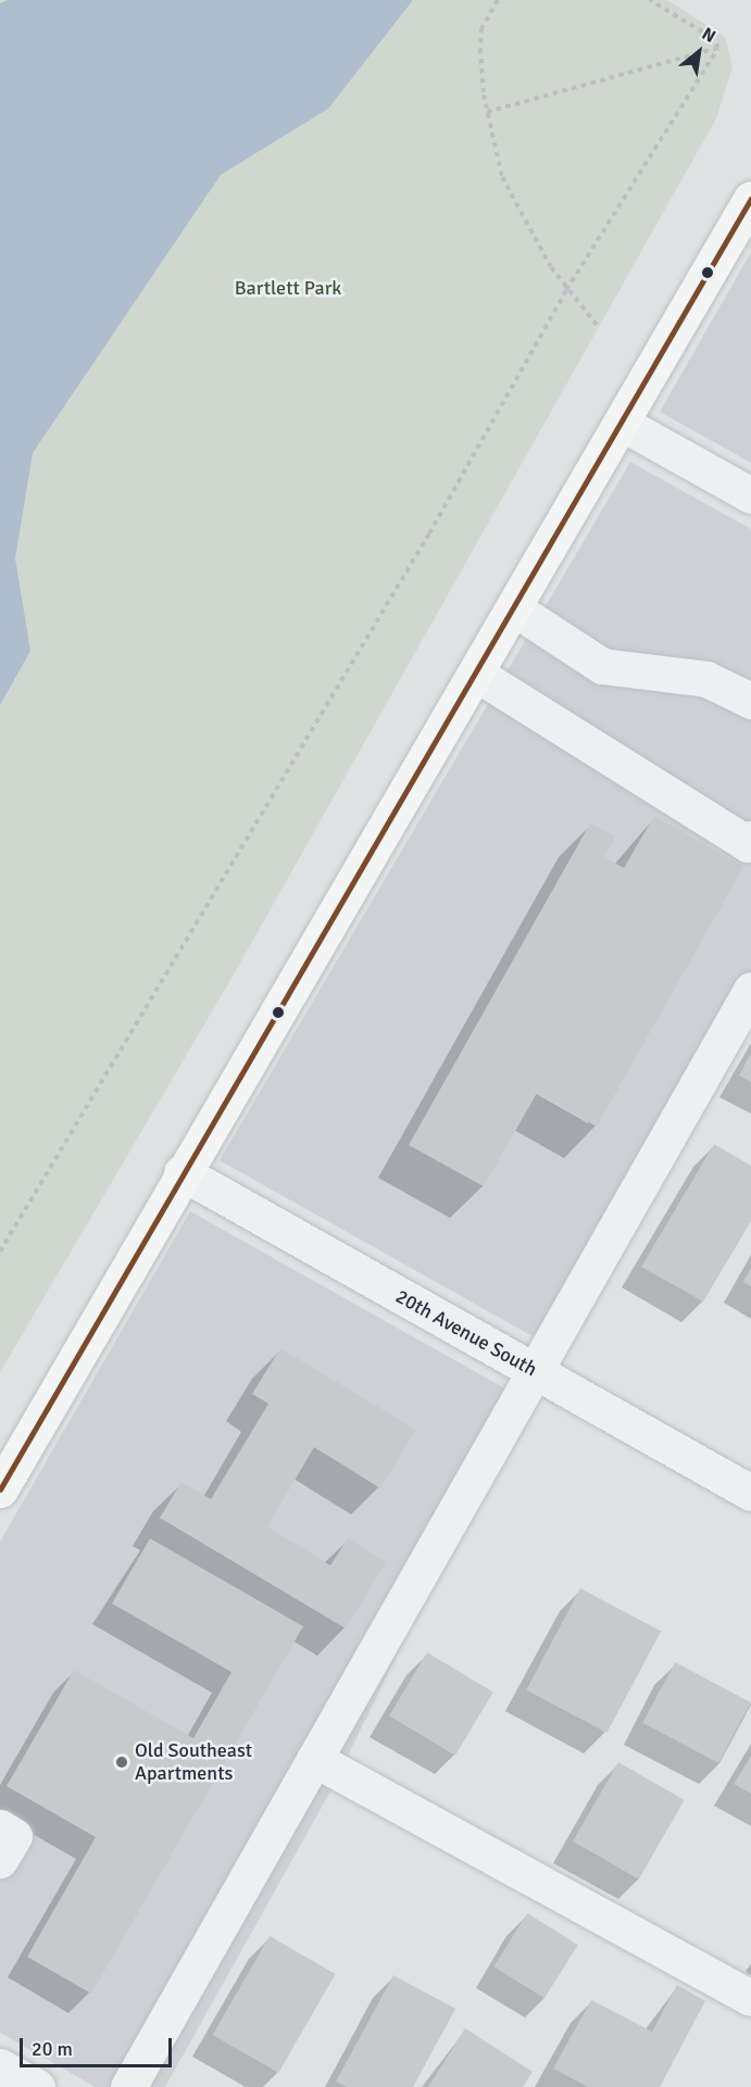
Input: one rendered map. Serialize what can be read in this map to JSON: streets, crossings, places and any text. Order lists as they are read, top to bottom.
{
  "streets": {
    "street": ["20th Avenue South"]
  },
  "parks": ["Bartlett Park"],
  "places": ["Old Southeast Apartments"],
  "scale_bar": "20 m",
  "north": "top right"
}
